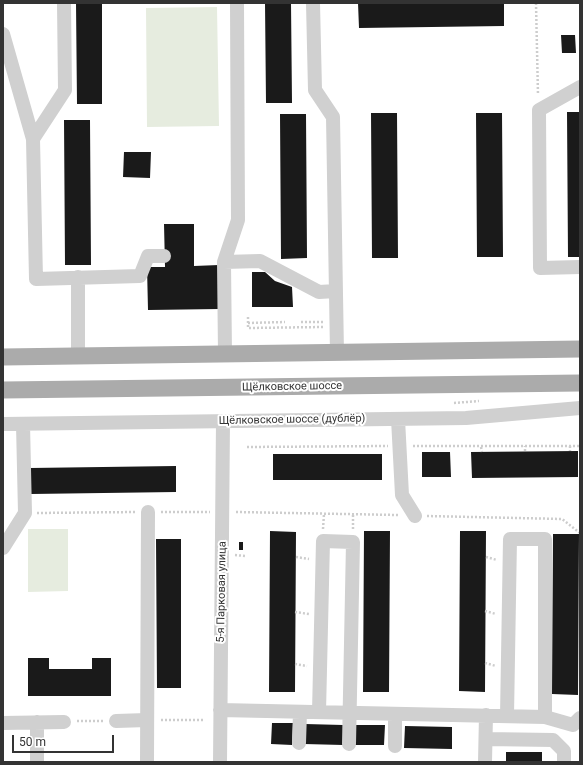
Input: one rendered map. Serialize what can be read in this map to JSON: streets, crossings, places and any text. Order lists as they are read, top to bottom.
{
  "streets": {
    "main road": ["Щёлковское шоссе"],
    "street": ["Щёлковское шоссе (дублёр)", "5-я Парковая улица"]
  },
  "crossings": [
    ["Щёлковское шоссе (дублёр)", "5-я Парковая улица"]
  ],
  "scale_bar": "50 m"
}
